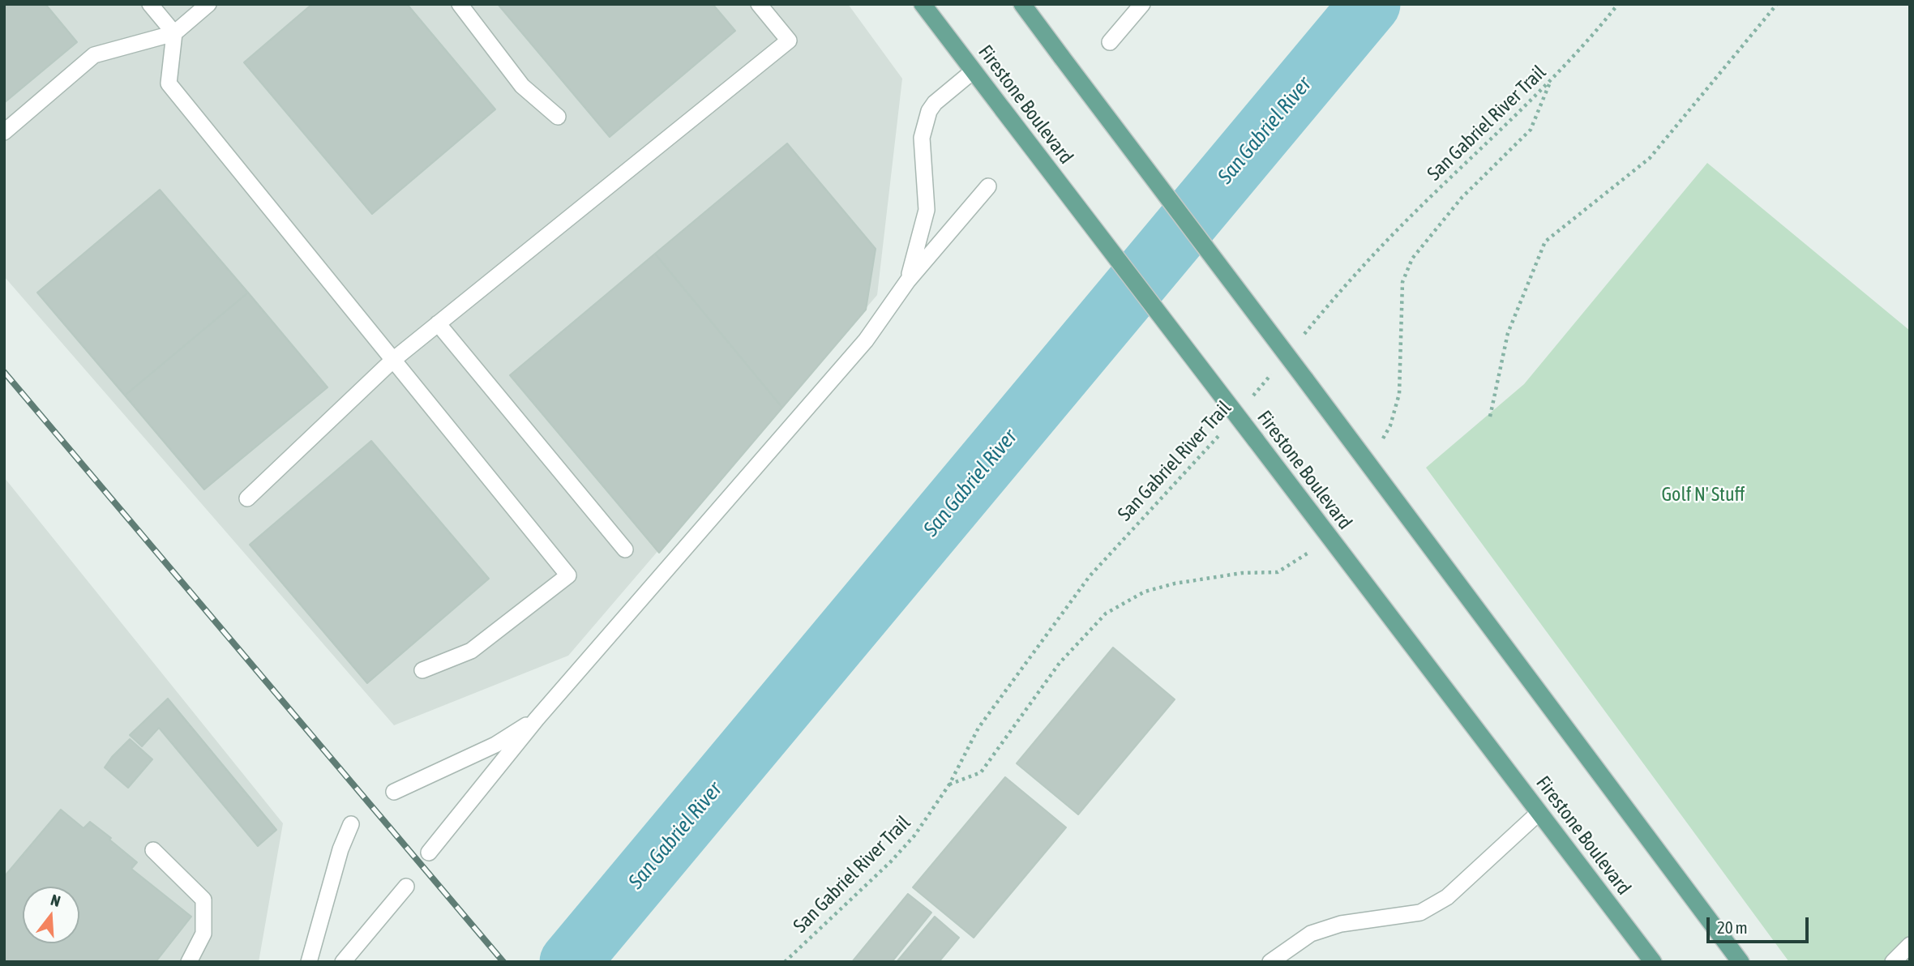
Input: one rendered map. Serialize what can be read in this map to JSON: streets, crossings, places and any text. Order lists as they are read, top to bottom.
{
  "streets": {
    "main road": ["Firestone Boulevard"],
    "path": ["San Gabriel River Trail"]
  },
  "water": ["San Gabriel River"],
  "parks": ["Golf N' Stuff"],
  "scale_bar": "20 m",
  "north": "top"
}
